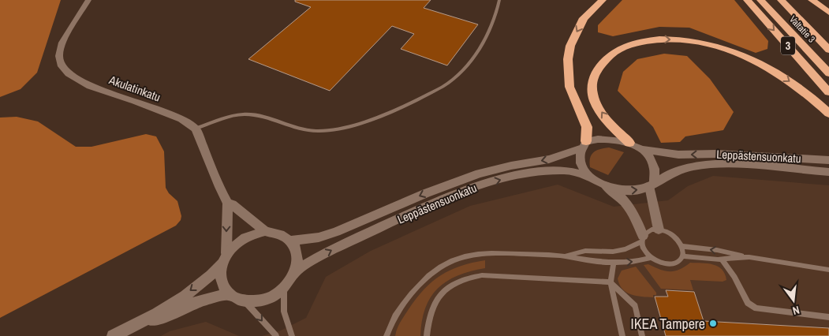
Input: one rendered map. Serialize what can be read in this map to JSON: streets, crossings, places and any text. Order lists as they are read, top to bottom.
{
  "streets": {
    "highway": ["Valtatie 3", "3"],
    "main road": ["Akulatinkatu", "Leppästensuonkatu"]
  },
  "places": ["IKEA Tampere"],
  "north": "bottom"
}
